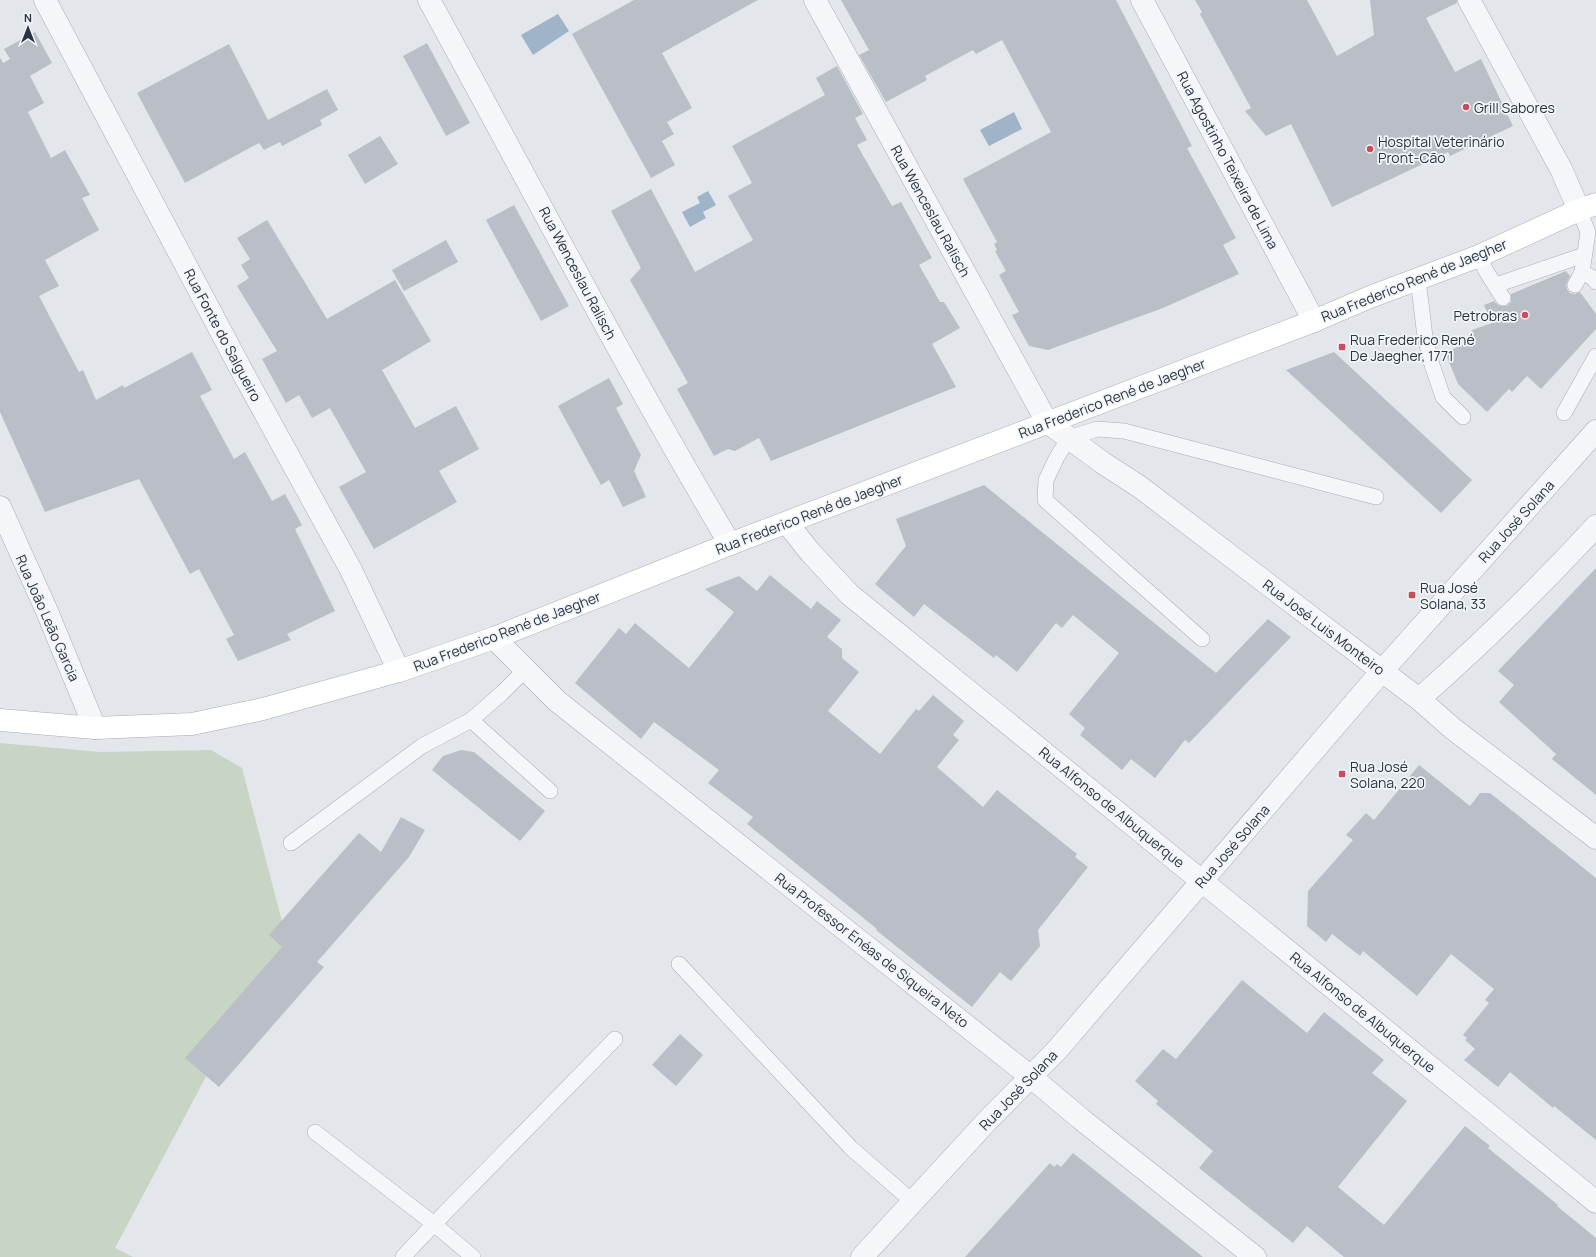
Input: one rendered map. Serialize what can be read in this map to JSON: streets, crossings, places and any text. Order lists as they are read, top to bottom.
{
  "streets": {
    "main road": ["Rua Frederico René de Jaegher"],
    "street": [
      "Rua Agostinho Teixeira de Lima",
      "Rua Wenceslau Ralisch",
      "Rua Fonte do Salgueiro",
      "Rua José Solana",
      "Rua João Leão Garcia",
      "Rua José Luis Monteiro",
      "Rua Alfonso de Albuquerque",
      "Rua Professor Enéas de Siqueira Neto"
    ]
  },
  "crossings": [
    ["Rua Agostinho Teixeira de Lima", "Rua Frederico René de Jaegher"],
    ["Rua Wenceslau Ralisch", "Rua Frederico René de Jaegher"],
    ["Rua Wenceslau Ralisch", "Rua José Luis Monteiro"],
    ["Rua Frederico René de Jaegher", "Rua Fonte do Salgueiro"],
    ["Rua Frederico René de Jaegher", "Rua João Leão Garcia"],
    ["Rua Frederico René de Jaegher", "Rua José Luis Monteiro"],
    ["Rua Frederico René de Jaegher", "Rua Alfonso de Albuquerque"],
    ["Rua Frederico René de Jaegher", "Rua Professor Enéas de Siqueira Neto"],
    ["Rua José Solana", "Rua José Luis Monteiro"],
    ["Rua José Solana", "Rua Alfonso de Albuquerque"],
    ["Rua José Solana", "Rua Professor Enéas de Siqueira Neto"]
  ],
  "places": {
    "other": ["Grill Sabores", "Hospital Veterinário Pront-Cão", "Petrobras"],
    "transit": ["Rua Frederico René De Jaegher, 1771", "Rua José Solana, 33", "Rua José Solana, 220"]
  },
  "north": "top"
}
